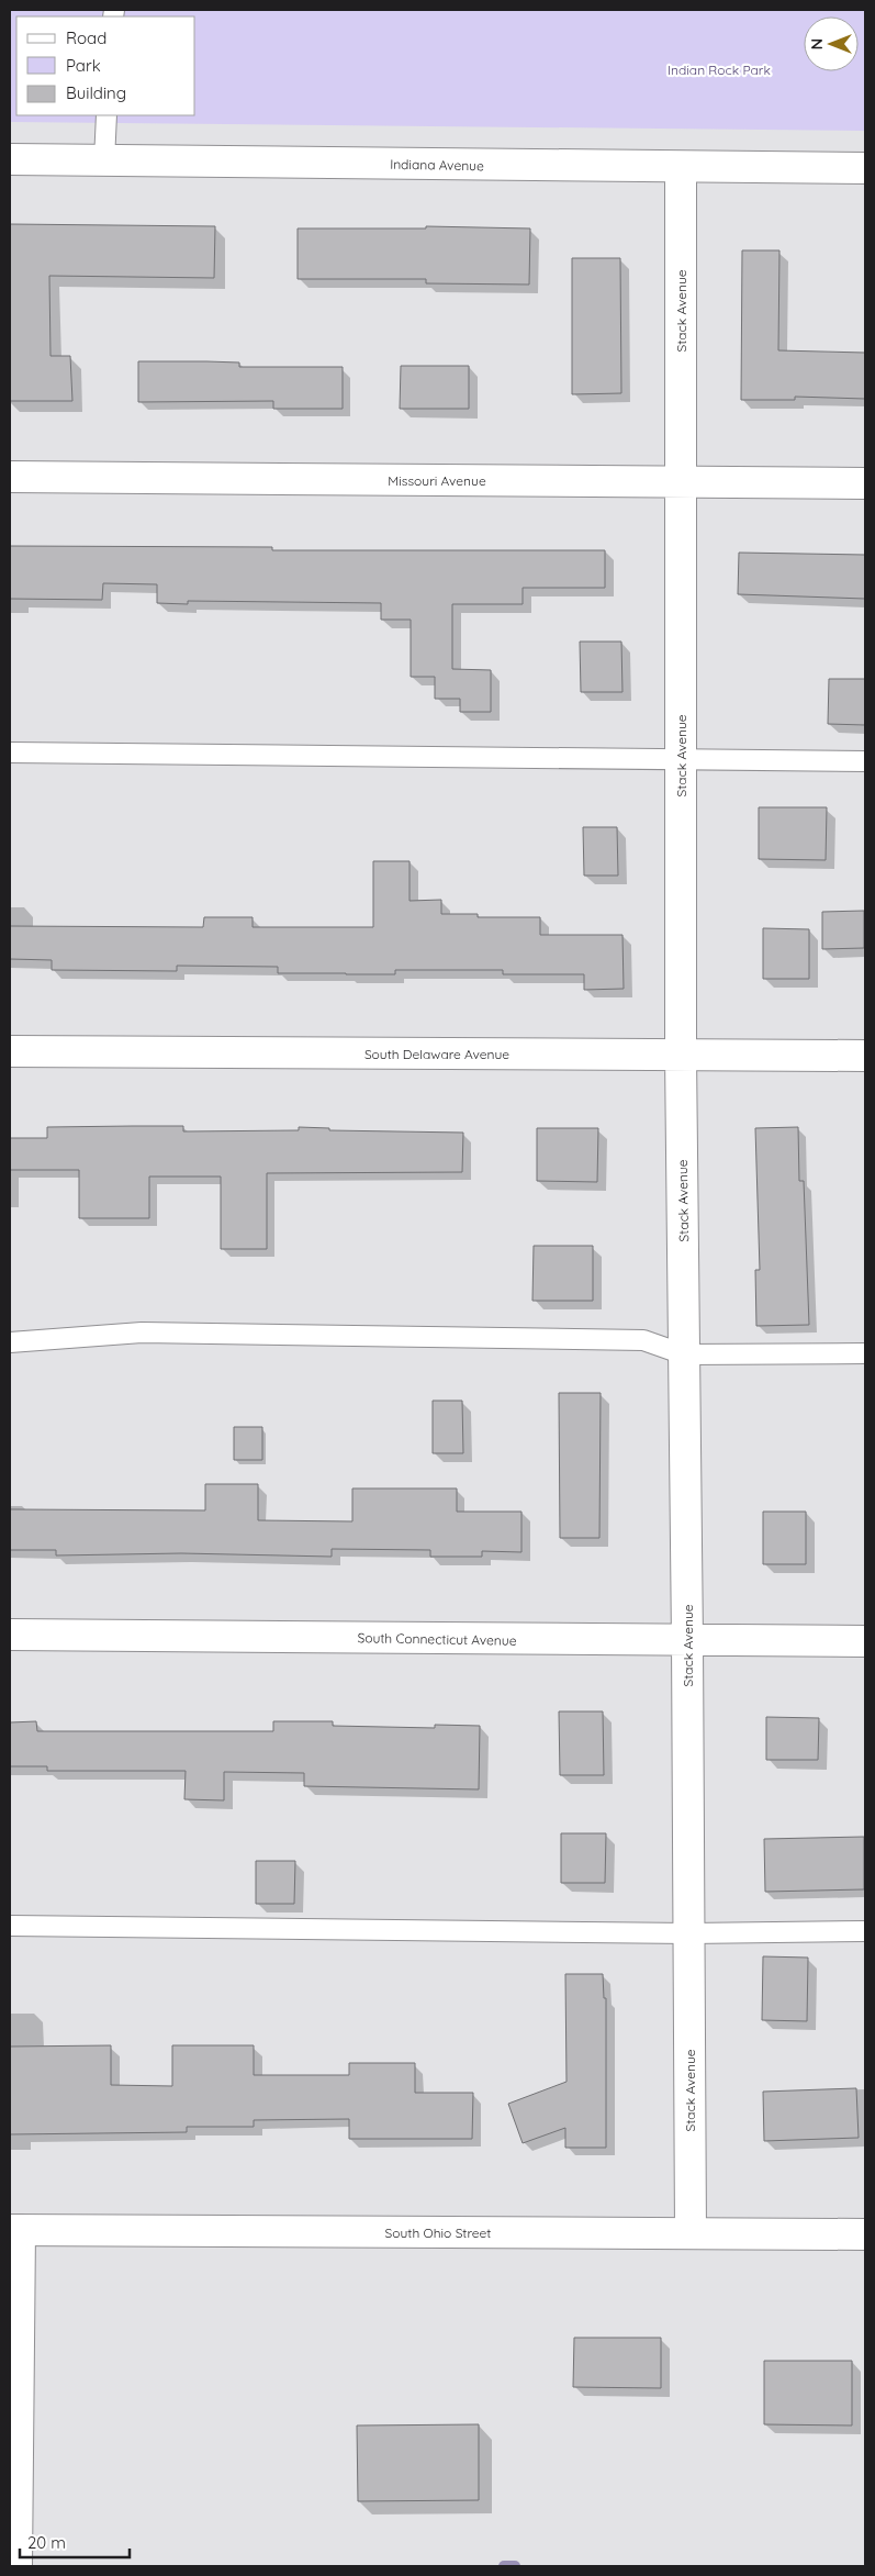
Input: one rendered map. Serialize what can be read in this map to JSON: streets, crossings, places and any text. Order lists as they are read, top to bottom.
{
  "streets": {
    "street": [
      "Indiana Avenue",
      "Stack Avenue",
      "Missouri Avenue",
      "South Delaware Avenue",
      "South Connecticut Avenue",
      "South Ohio Street"
    ]
  },
  "crossings": [
    ["Indiana Avenue", "Stack Avenue"],
    ["Stack Avenue", "Missouri Avenue"],
    ["Stack Avenue", "South Delaware Avenue"],
    ["Stack Avenue", "South Connecticut Avenue"],
    ["Stack Avenue", "South Ohio Street"]
  ],
  "parks": ["Indian Rock Park"],
  "legend": ["Road", "Park", "Building"],
  "scale_bar": "20 m",
  "north": "left"
}
